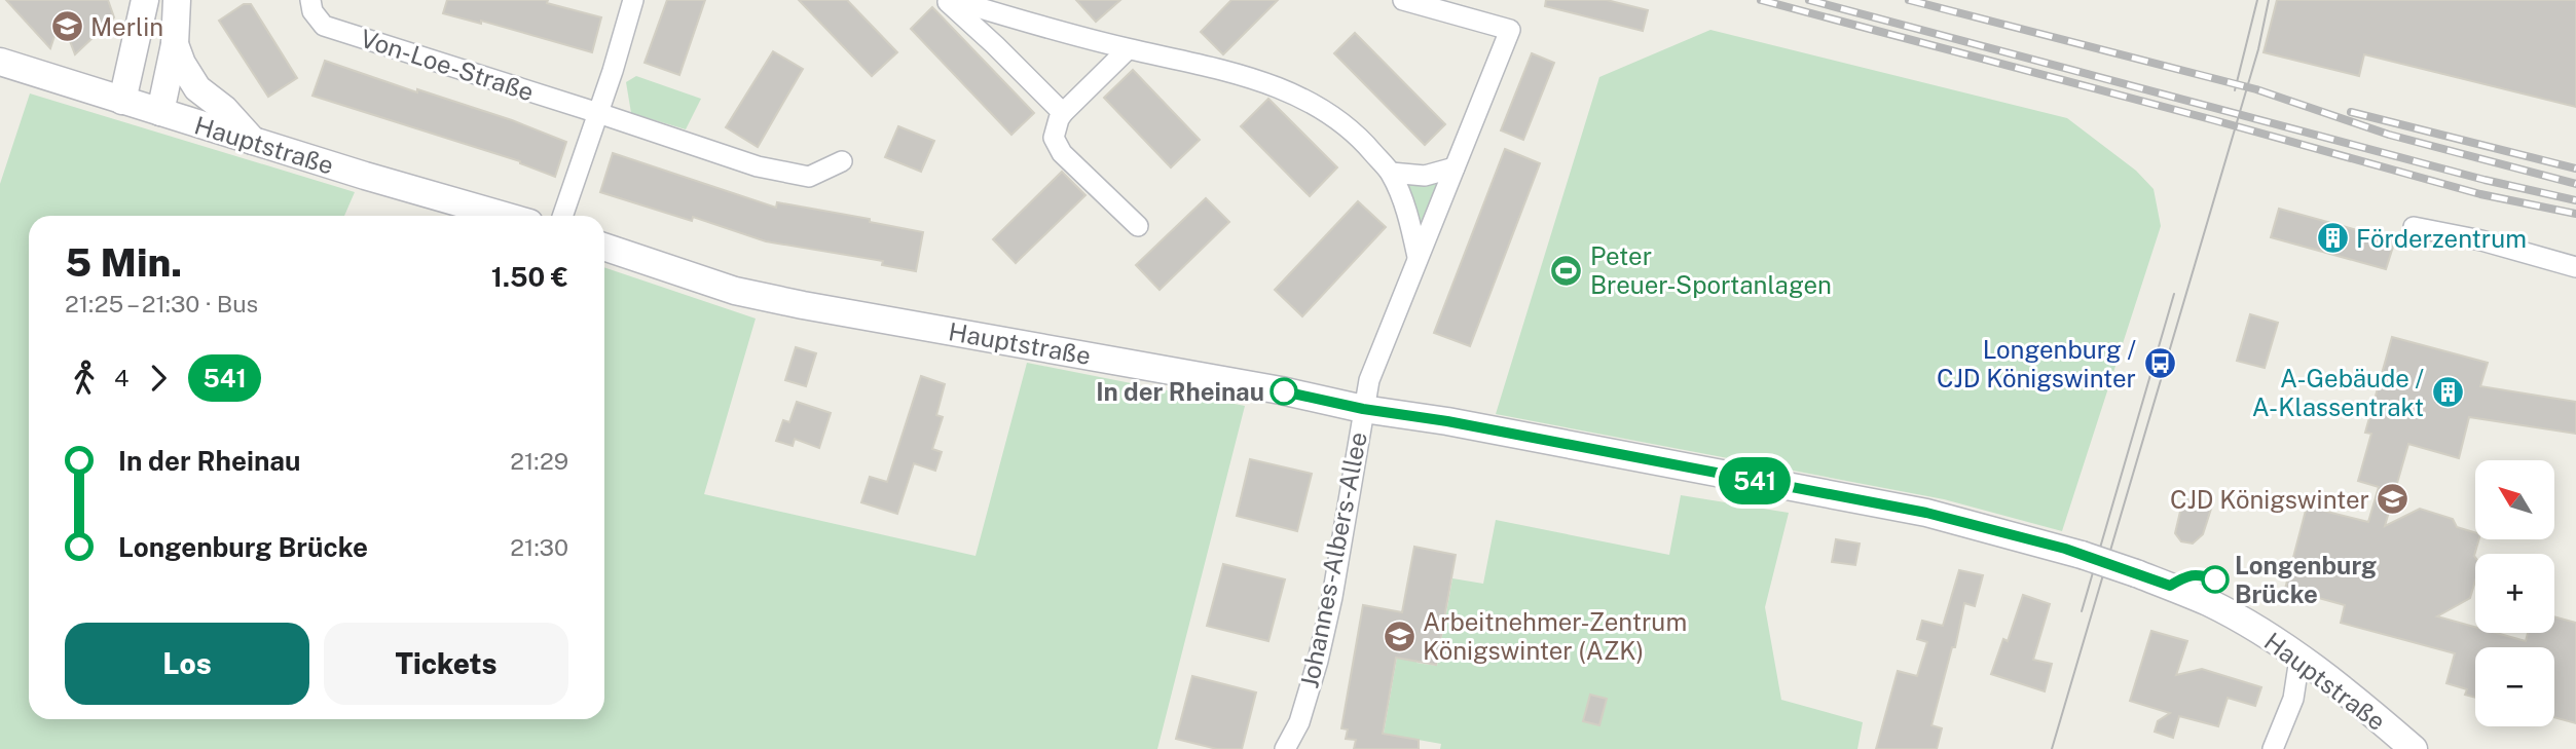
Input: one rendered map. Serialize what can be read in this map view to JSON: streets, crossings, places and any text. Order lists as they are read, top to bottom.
{
  "streets": {
    "main road": ["Hauptstraße"],
    "street": ["Von-Loe-Straße", "Johannes-Albers-Allee"]
  },
  "crossings": [
    ["Hauptstraße", "Johannes-Albers-Allee"]
  ],
  "places": {
    "school or university": ["Merlin", "CJD Königswinter", "Arbeitnehmer-Zentrum Königswinter (AZK)"],
    "building": ["Förderzentrum", "A-Gebäude / A-Klassentrakt"],
    "sports": ["Peter Breuer-Sportanlagen"],
    "bus stop": ["Longenburg / CJD Königswinter"],
    "other": ["In der Rheinau", "Longenburg Brücke"]
  },
  "lines": ["bus line 541"],
  "north": "top left",
  "page": {
    "on_map": "541",
    "heading": ["5 Min.", "21:25 – 21:30 · Bus", "1.50 €"],
    "legs": ["4", "541"],
    "list": [
      {
        "name": "In der Rheinau",
        "value": "21:29"
      },
      {
        "name": "Longenburg Brücke",
        "value": "21:30"
      }
    ],
    "map_buttons": ["+", "−"],
    "buttons": ["Los", "Tickets"]
  }
}
